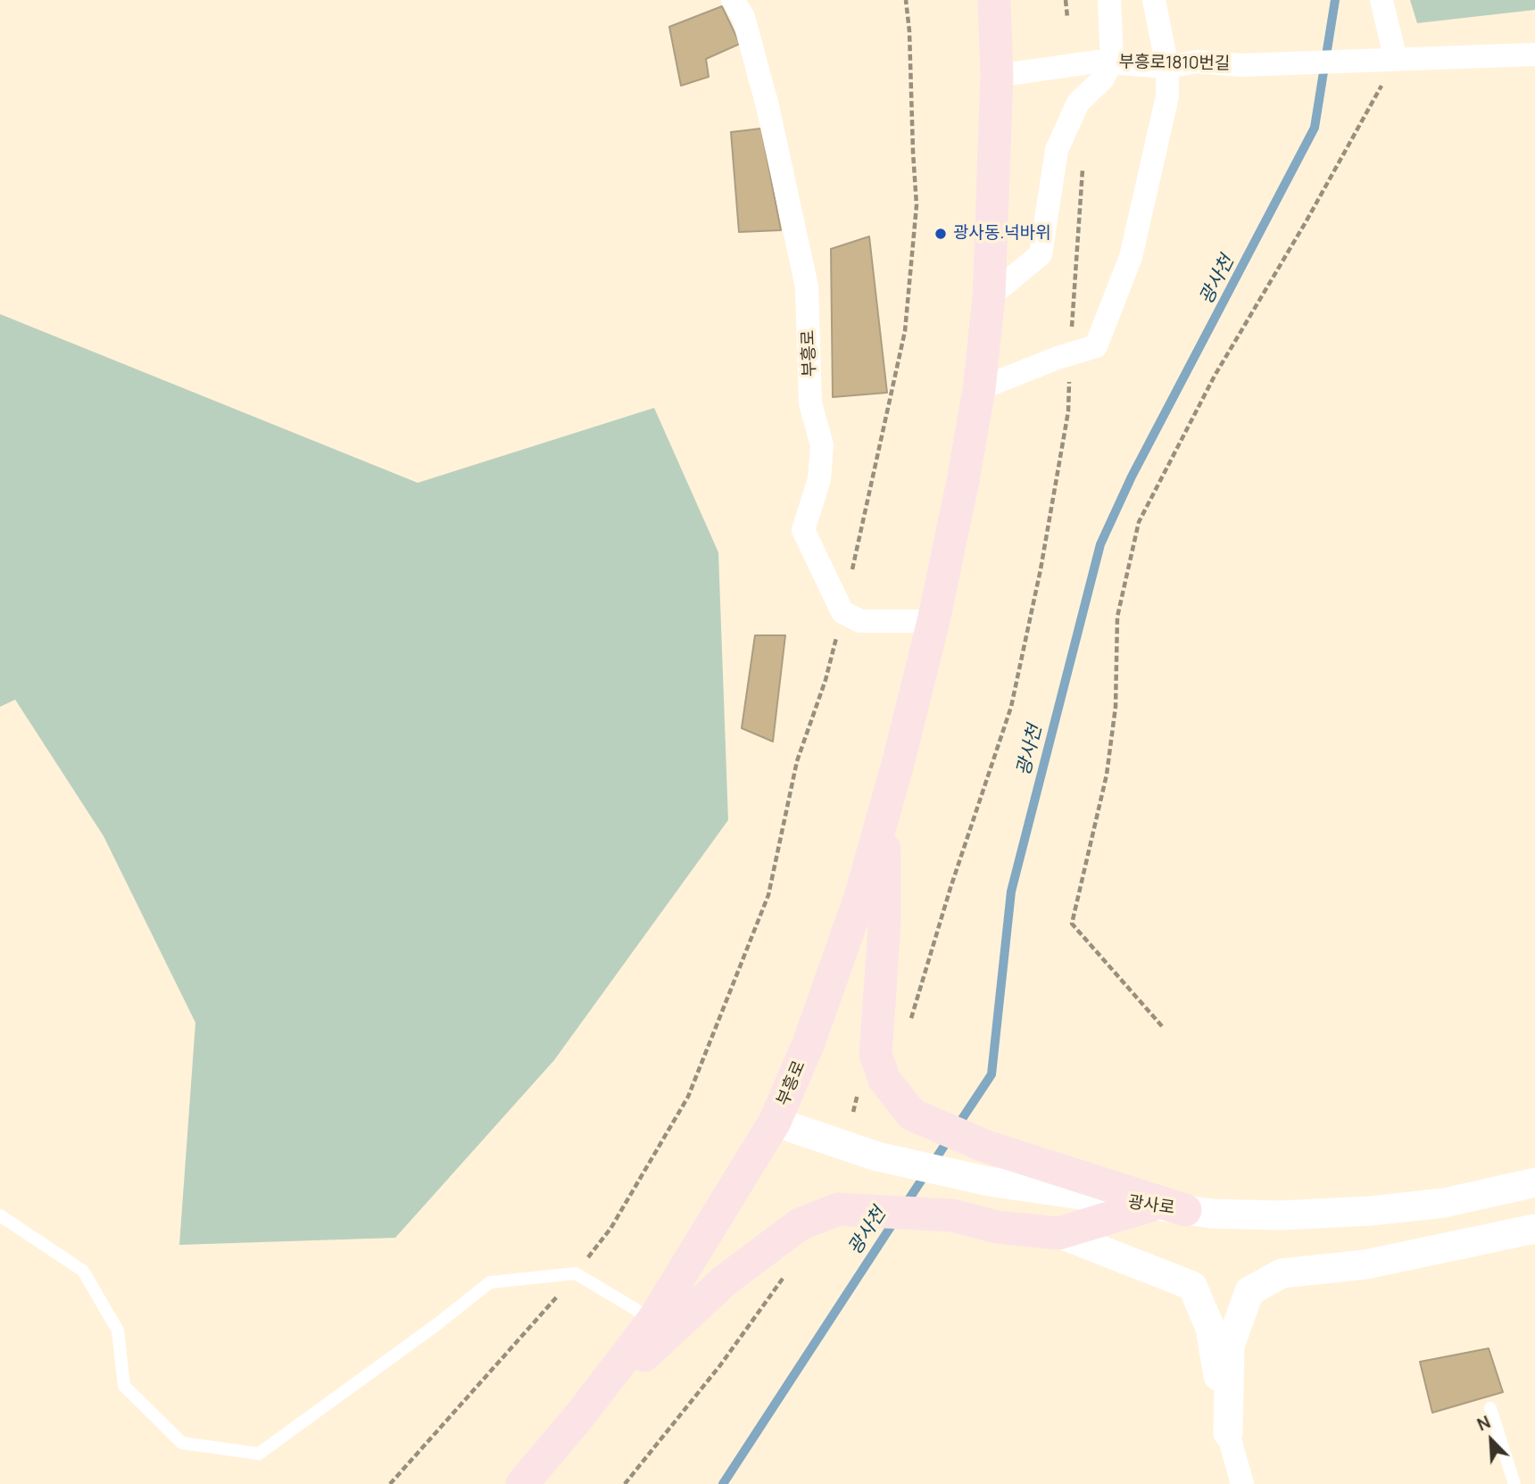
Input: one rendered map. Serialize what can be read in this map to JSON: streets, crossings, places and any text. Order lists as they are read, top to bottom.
{
  "streets": {
    "main road": ["부흥로"],
    "street": ["부흥로1810번길", "광사로"]
  },
  "crossings": [
    ["부흥로1810번길", "부흥로"],
    ["부흥로", "광사로"]
  ],
  "water": ["광사천"],
  "places": ["광사동.넉바위"],
  "north": "top left"
}
